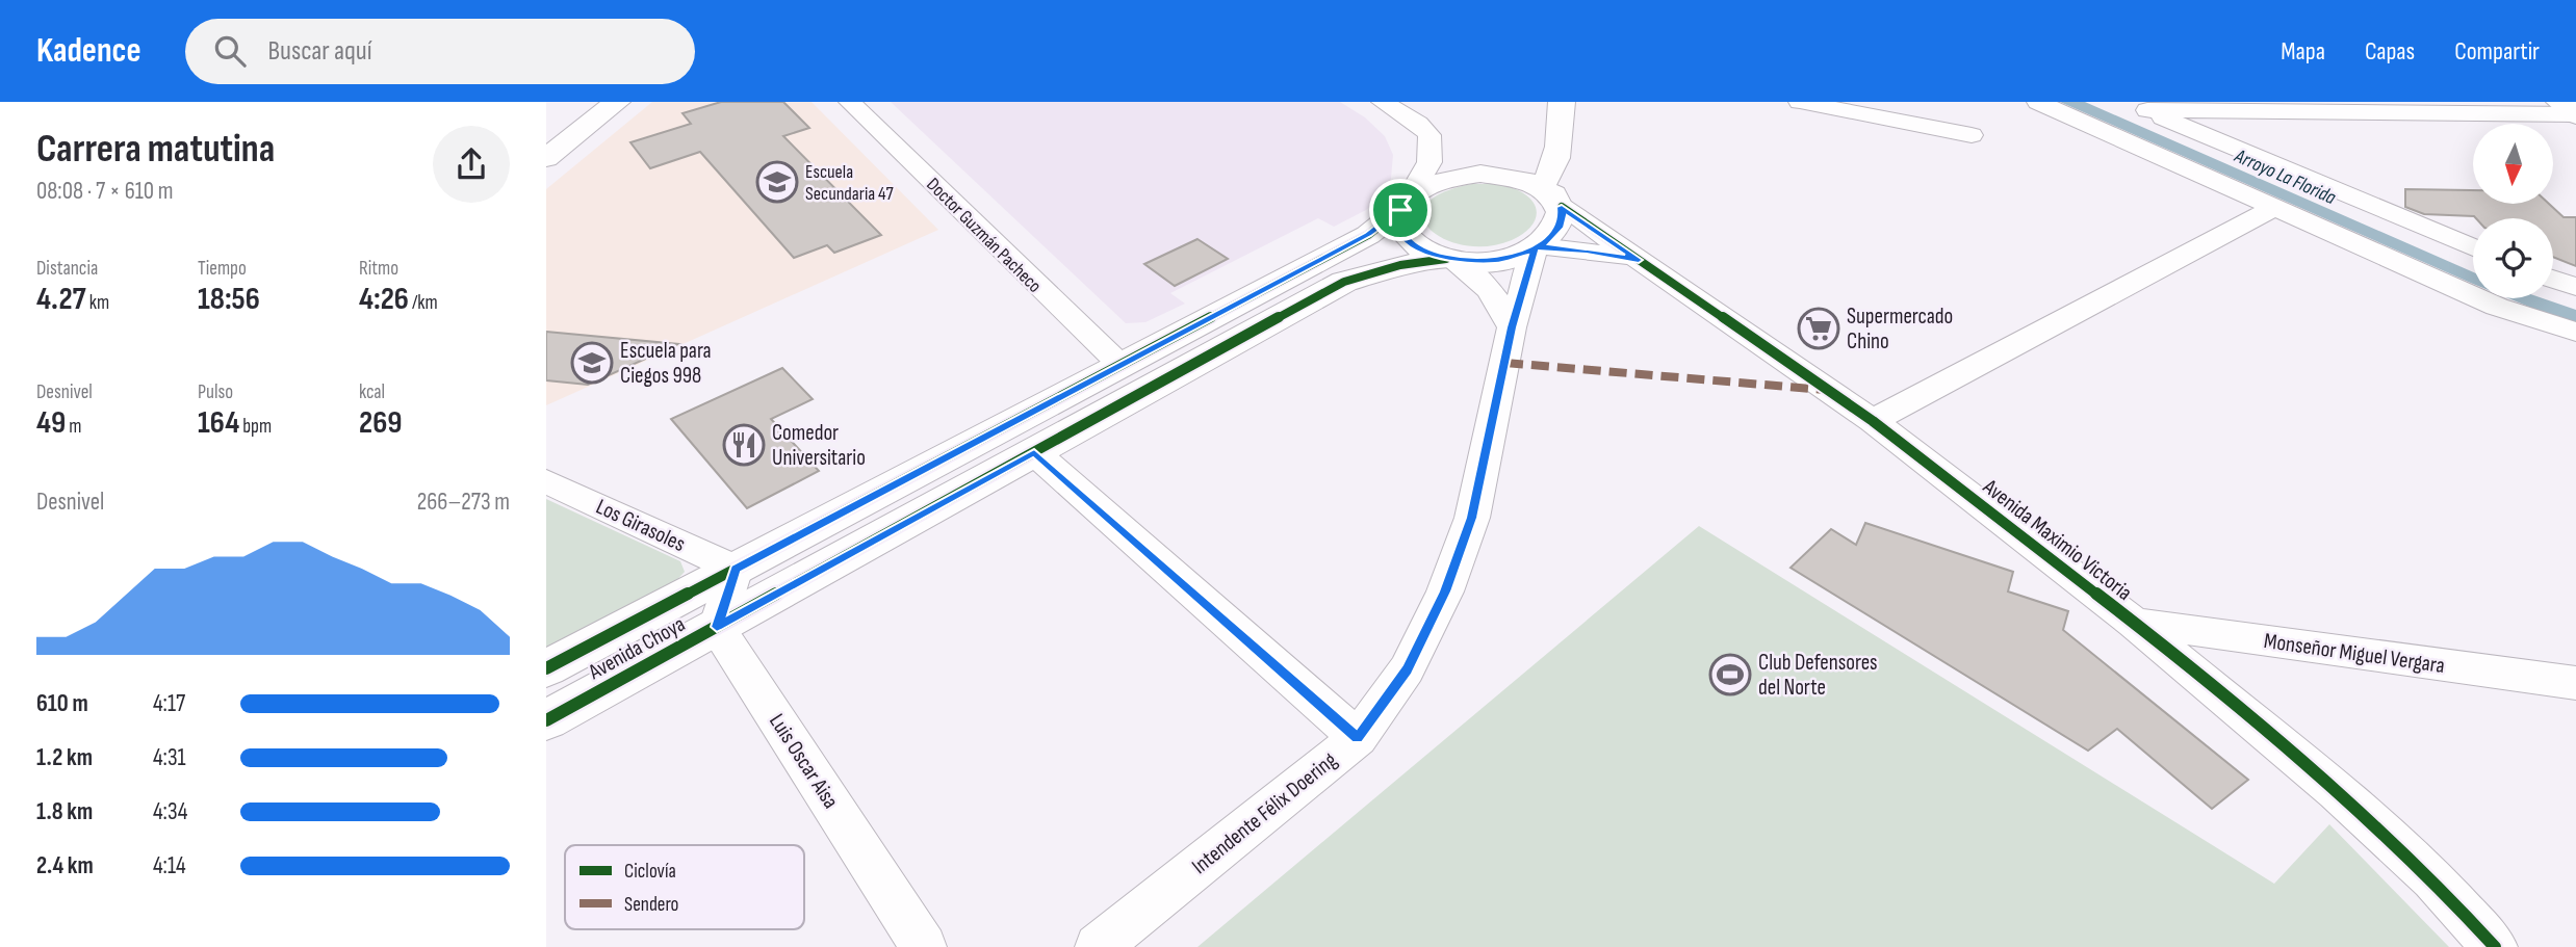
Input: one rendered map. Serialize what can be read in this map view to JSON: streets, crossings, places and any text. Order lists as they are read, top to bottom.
{
  "streets": {
    "main road": ["Avenida Choya"],
    "street": [
      "Doctor Guzmán Pacheco",
      "Los Girasoles",
      "Avenida Maximio Victoria",
      "Monseñor Miguel Vergara",
      "Luis Oscar Aisa",
      "Intendente Félix Doering"
    ]
  },
  "crossings": [
    ["Doctor Guzmán Pacheco", "Avenida Choya"],
    ["Los Girasoles", "Avenida Choya"],
    ["Avenida Maximio Victoria", "Avenida Choya"],
    ["Avenida Maximio Victoria", "Monseñor Miguel Vergara"],
    ["Avenida Maximio Victoria", "Intendente Félix Doering"],
    ["Avenida Choya", "Luis Oscar Aisa"]
  ],
  "water": ["Arroyo La Florida"],
  "places": {
    "school or university": ["Escuela Secundaria 47", "Escuela para Ciegos 998"],
    "supermarket": ["Supermercado Chino"],
    "restaurant": ["Comedor Universitario"],
    "sports": ["Club Defensores del Norte"]
  },
  "legend": ["Ciclovía", "Sendero"],
  "north": "bottom",
  "page": {
    "header": "Kadence",
    "search": "Buscar aquí",
    "nav": ["Mapa", "Capas", "Compartir"],
    "heading": ["Carrera matutina", "08:08 · 7 × 610 m"],
    "stats": [
      ["Distancia", "4.27 km"],
      ["Tiempo", "18:56"],
      ["Ritmo", "4:26 /km"],
      ["Desnivel", "49 m"],
      ["Pulso", "164 bpm"],
      ["kcal", "269"]
    ],
    "chart": ["Desnivel", "266–273 m"],
    "list": [
      {
        "name": "610 m",
        "note": "4:17"
      },
      {
        "name": "1.2 km",
        "note": "4:31"
      },
      {
        "name": "1.8 km",
        "note": "4:34"
      },
      {
        "name": "2.4 km",
        "note": "4:14"
      }
    ]
  }
}
